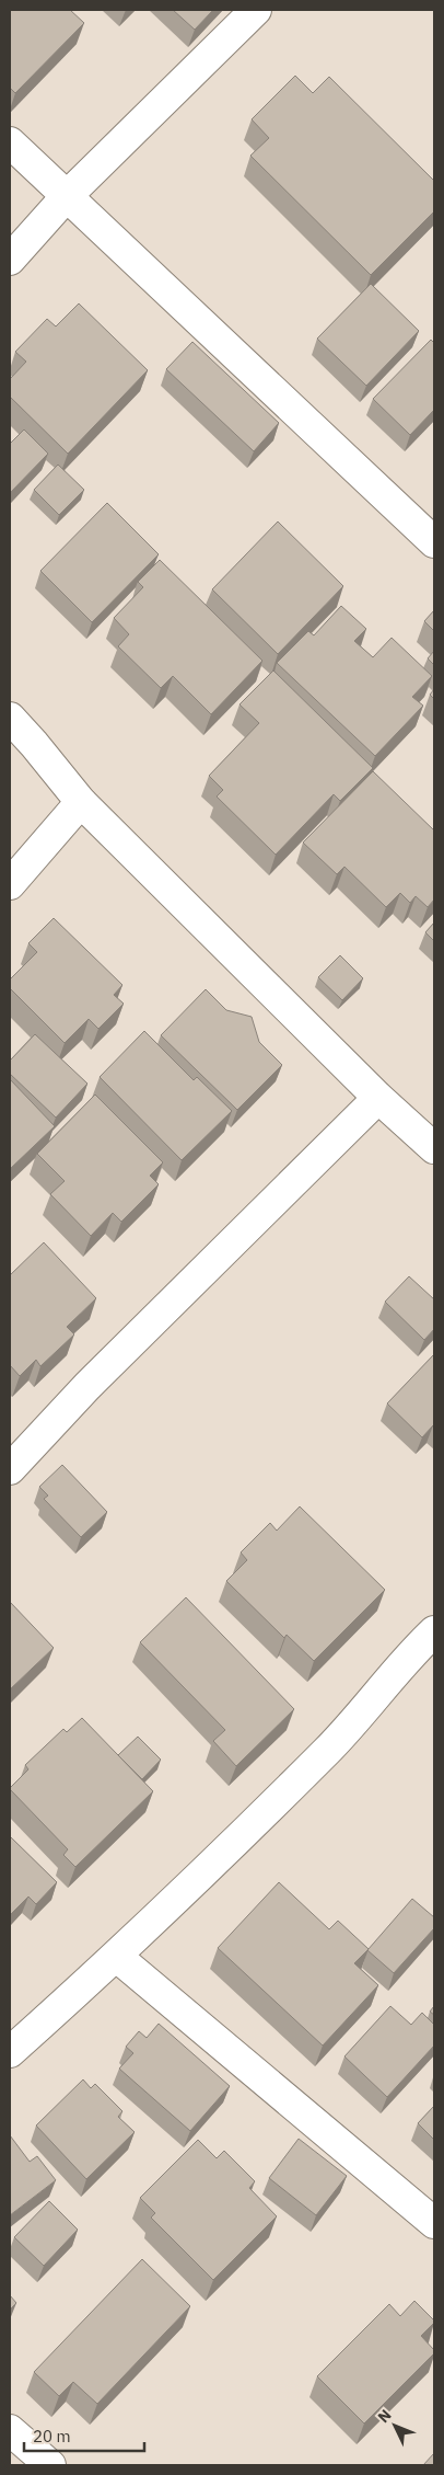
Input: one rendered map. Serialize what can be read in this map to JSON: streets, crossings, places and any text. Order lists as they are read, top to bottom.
{
  "scale_bar": "20 m",
  "north": "top left"
}
